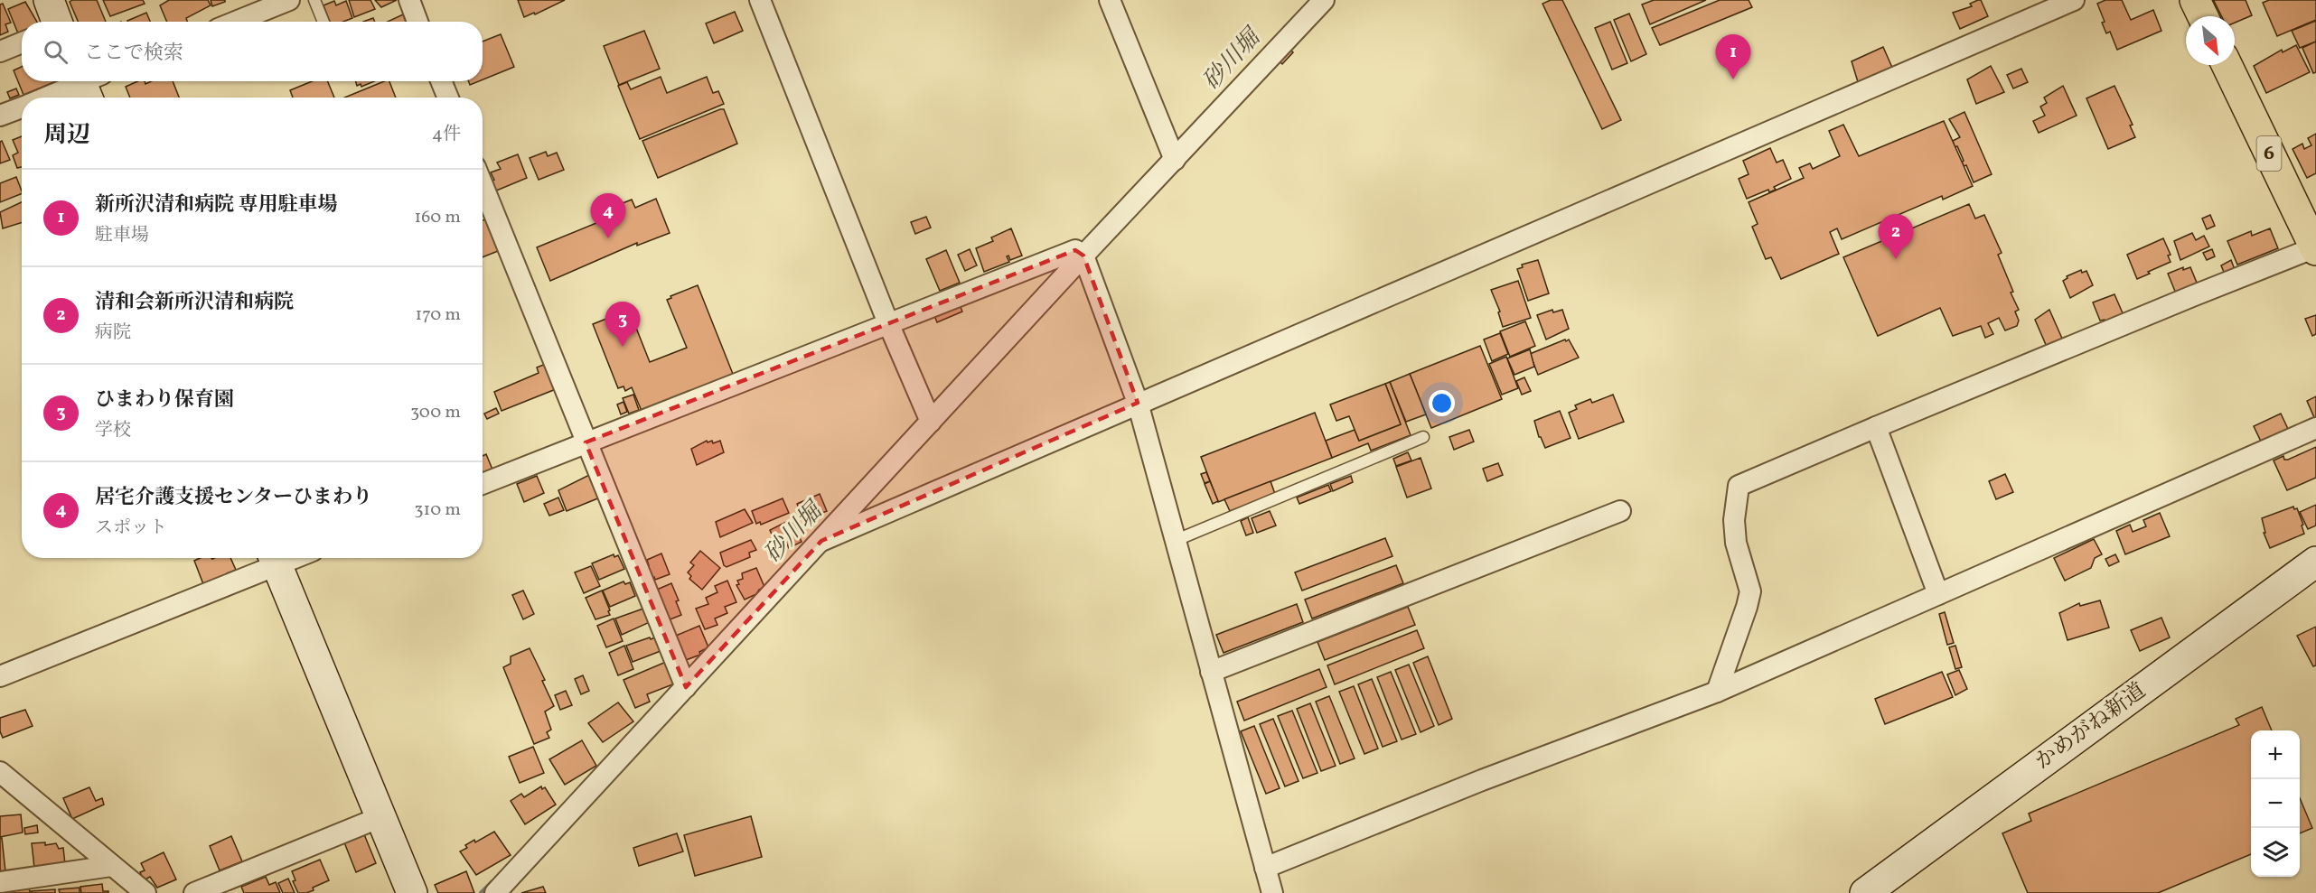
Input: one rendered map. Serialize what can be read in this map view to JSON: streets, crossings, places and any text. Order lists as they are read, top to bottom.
{
  "streets": {
    "main road": ["6"],
    "street": ["かめがね新道"]
  },
  "water": ["砂川堀"],
  "north": "bottom right",
  "page": {
    "search": "ここで検索",
    "pins": [
      "1",
      "4",
      "2",
      "3"
    ],
    "heading": ["周辺", "4件"],
    "list": [
      {
        "mark": "1",
        "name": "新所沢清和病院 専用駐車場",
        "note": "駐車場",
        "value": "160 m"
      },
      {
        "mark": "2",
        "name": "清和会新所沢清和病院",
        "note": "病院",
        "value": "170 m"
      },
      {
        "mark": "3",
        "name": "ひまわり保育園",
        "note": "学校",
        "value": "300 m"
      },
      {
        "mark": "4",
        "name": "居宅介護支援センターひまわり",
        "note": "スポット",
        "value": "310 m"
      }
    ],
    "map_buttons": ["+", "−"]
  }
}
